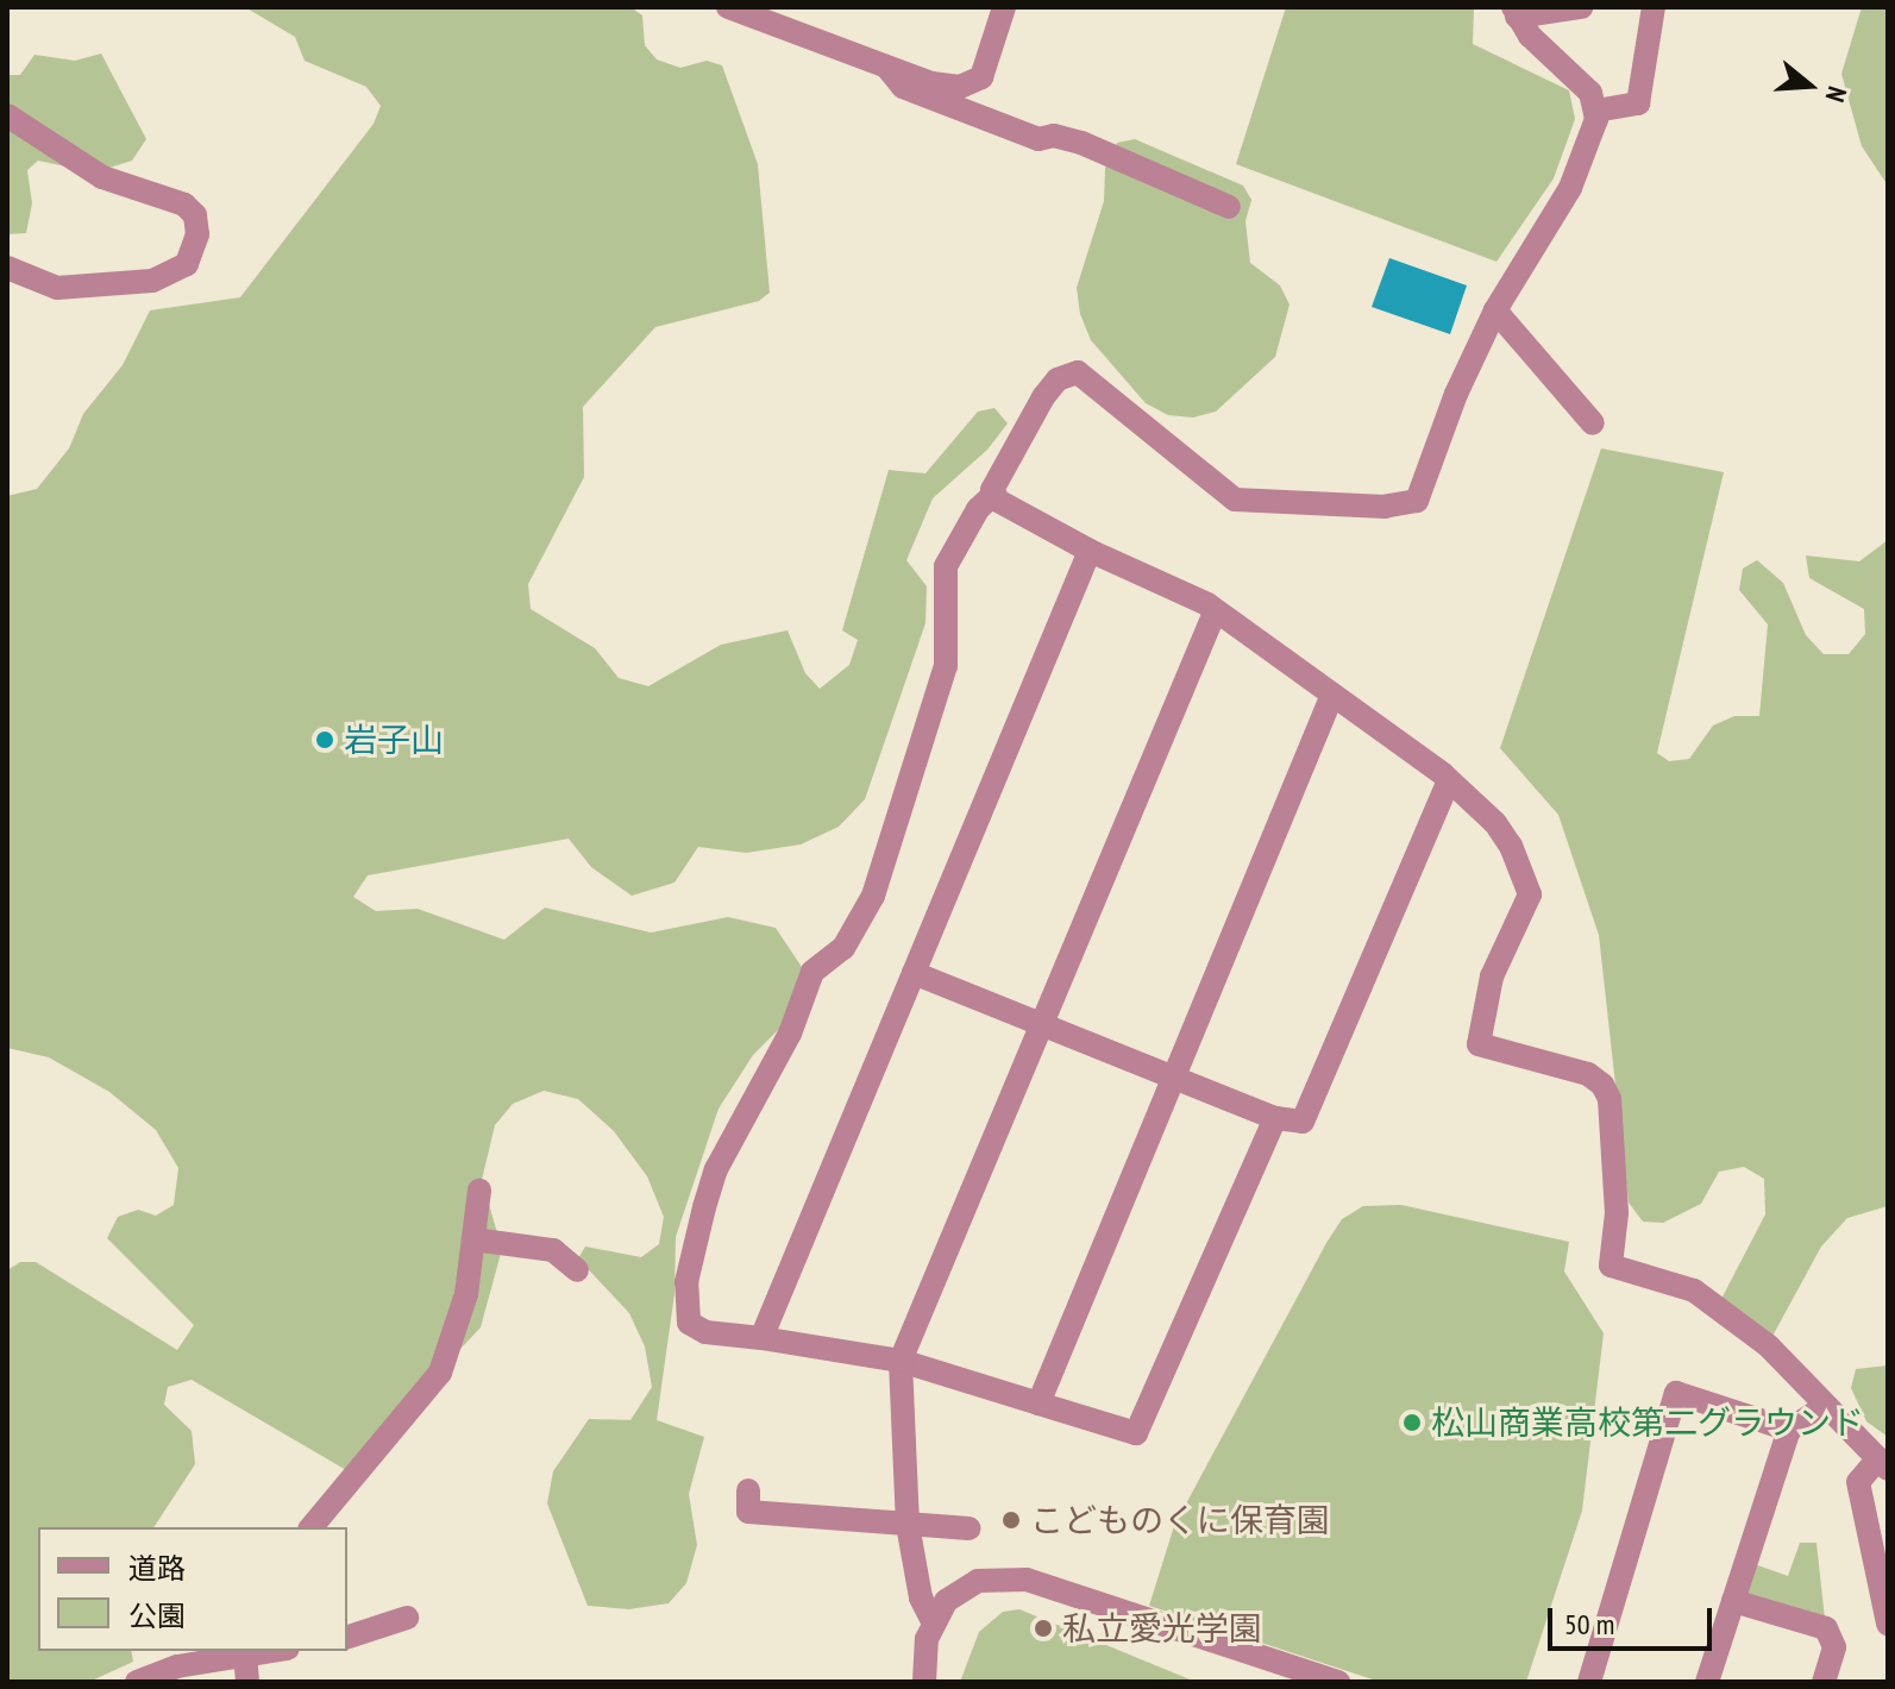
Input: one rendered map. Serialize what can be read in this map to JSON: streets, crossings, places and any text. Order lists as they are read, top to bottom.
{
  "places": [
    "岩子山",
    "松山商業高校第二グラウンド",
    "こどものくに保育園",
    "私立愛光学園"
  ],
  "legend": ["道路", "公園"],
  "scale_bar": "50 m",
  "north": "right"
}
